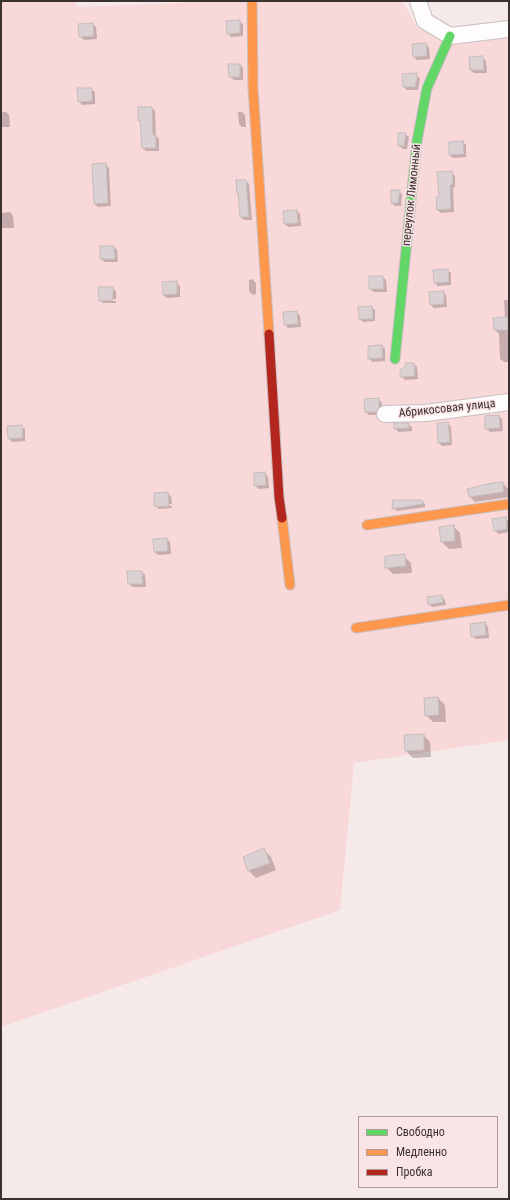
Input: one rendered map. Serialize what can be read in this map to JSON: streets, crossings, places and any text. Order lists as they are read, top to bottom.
{
  "streets": {
    "street": ["переулок Лимонный", "Абрикосовая улица"]
  },
  "legend": ["Свободно", "Медленно", "Пробка"]
}
